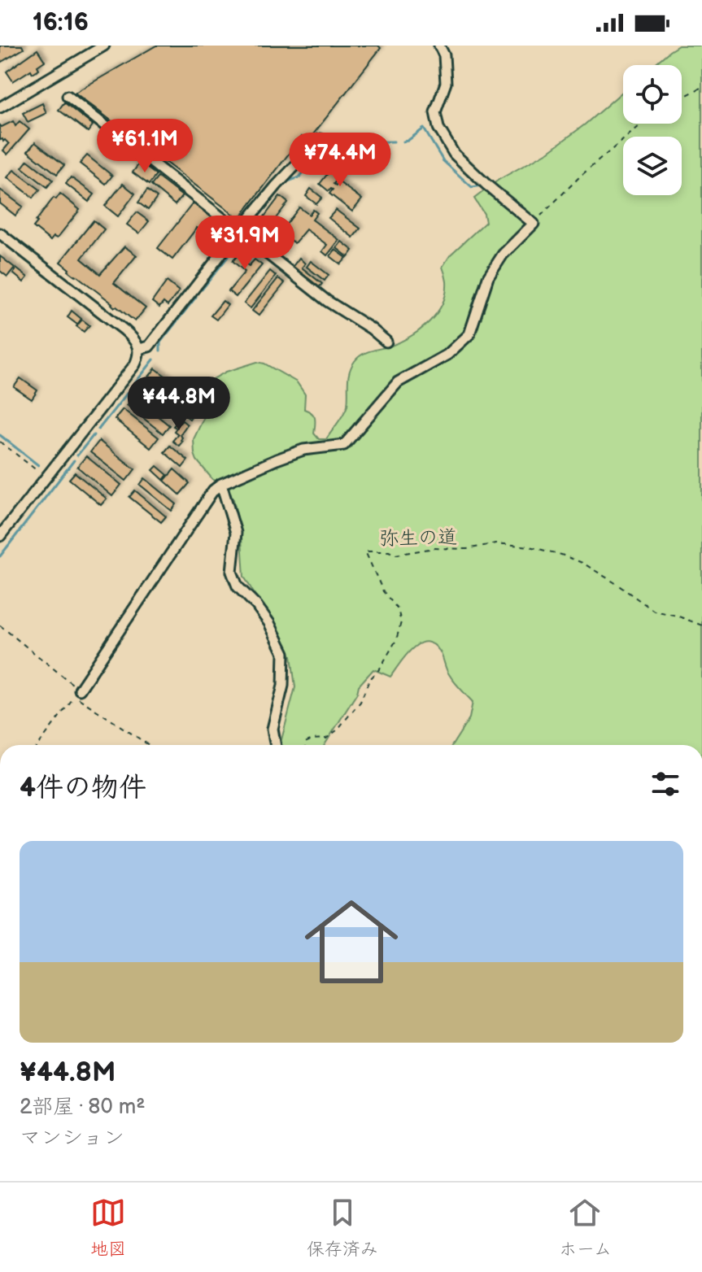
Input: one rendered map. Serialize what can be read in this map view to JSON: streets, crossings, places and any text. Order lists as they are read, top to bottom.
{
  "streets": {
    "path": ["弥生の道"]
  },
  "page": {
    "status": "16:16",
    "price": [
      "¥61.1M",
      "¥74.4M",
      "¥31.9M",
      "¥44.8M"
    ],
    "heading": "4件の物件",
    "list": [
      {
        "name": "¥44.8M",
        "note": "2部屋 · 80 m² · マンション"
      }
    ],
    "tabs": ["地図", "保存済み", "ホーム"]
  }
}
